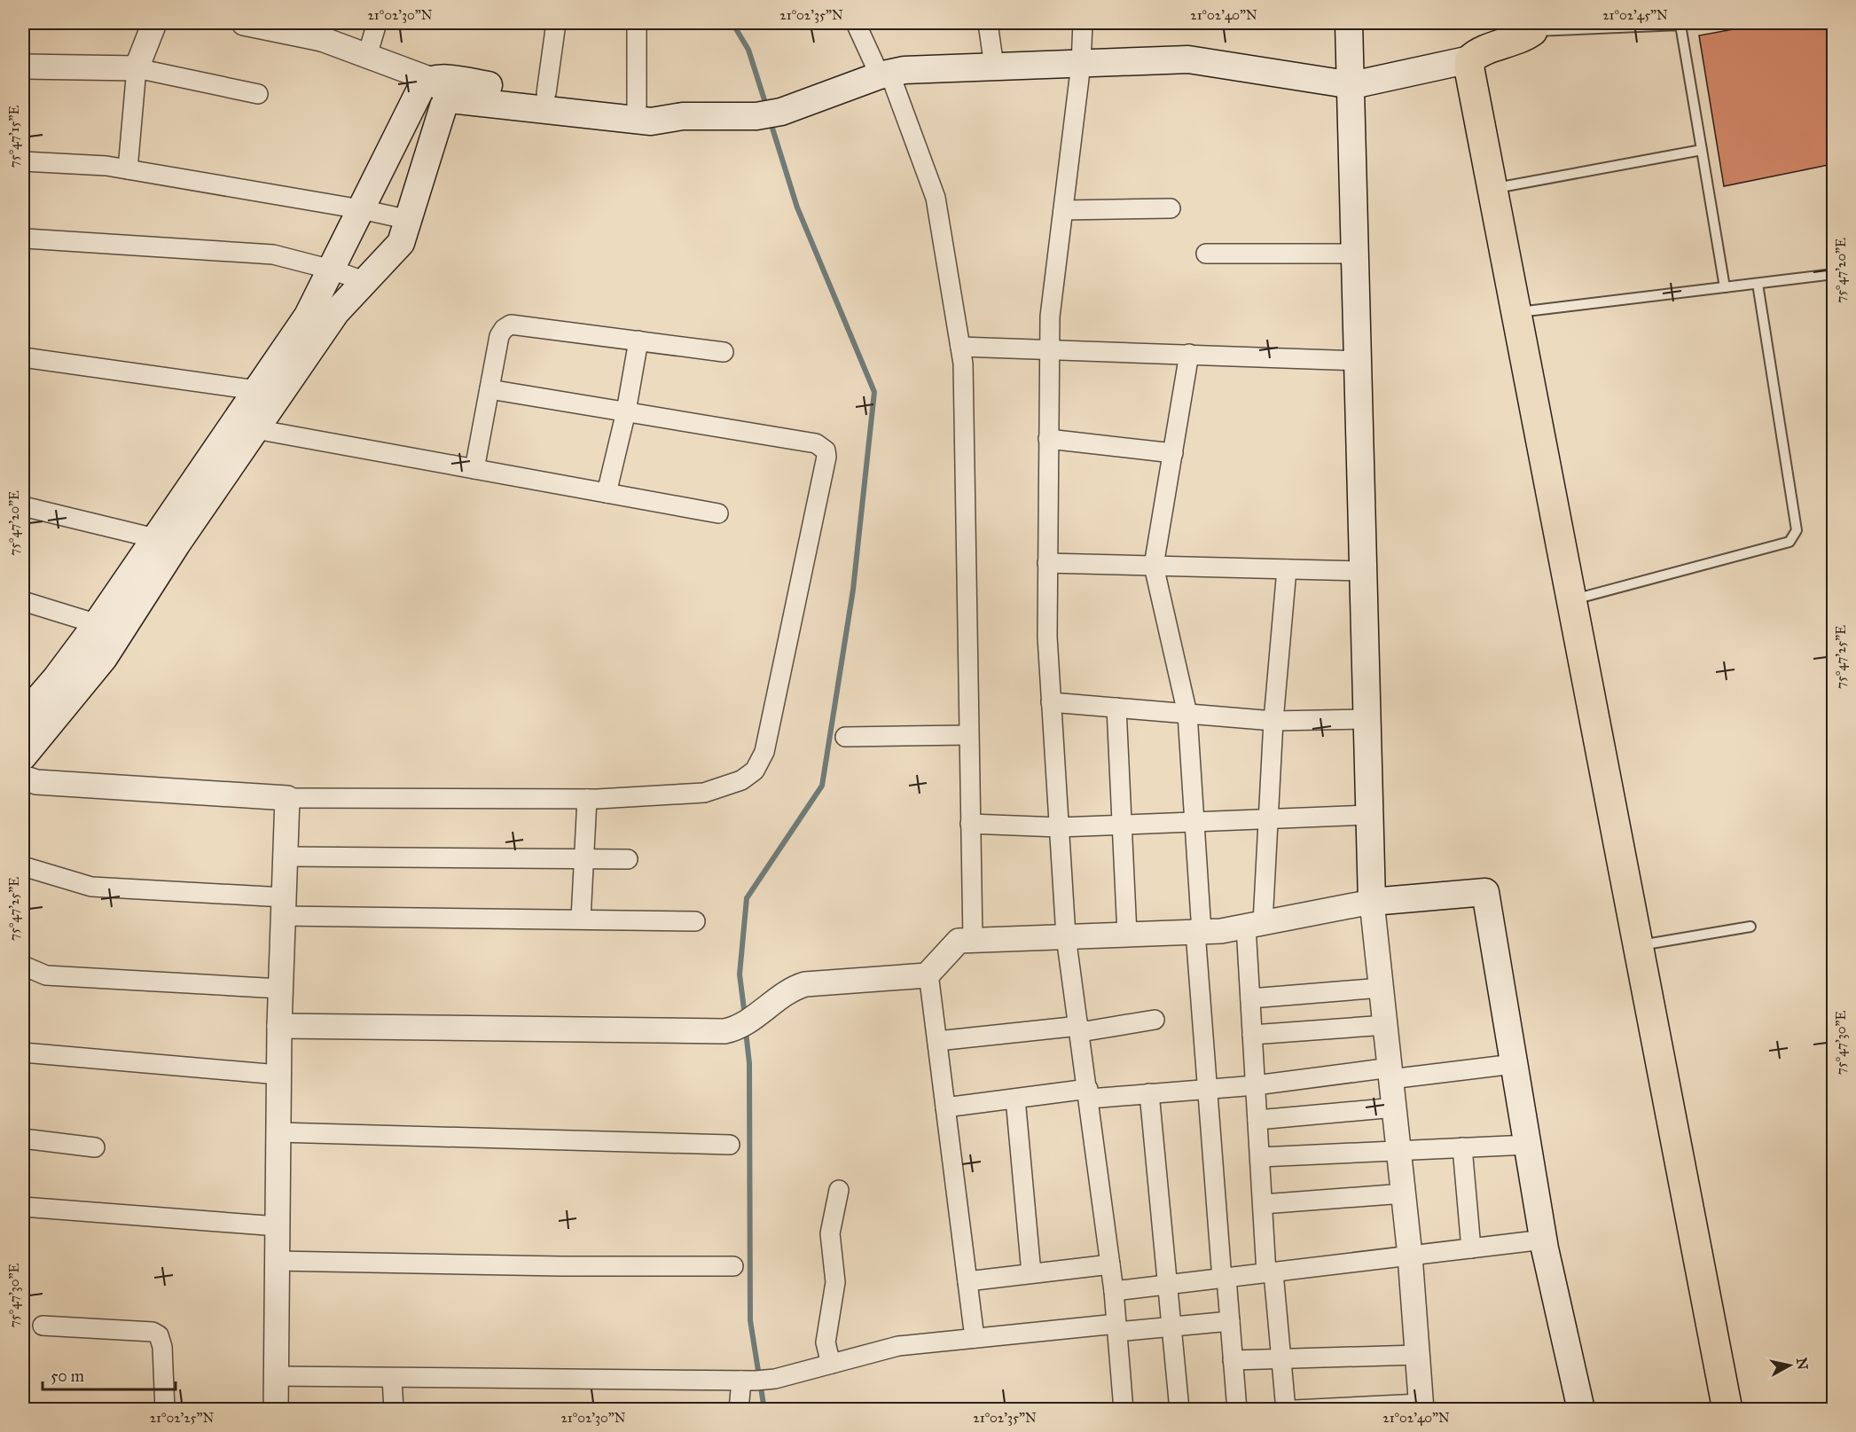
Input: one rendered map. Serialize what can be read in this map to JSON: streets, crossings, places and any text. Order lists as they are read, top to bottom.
{
  "scale_bar": "50 m",
  "north": "right",
  "coordinates": [
    "21°02'30\"N",
    "21°02'35\"N",
    "21°02'40\"N",
    "21°02'45\"N",
    "75°47'15\"E",
    "75°47'20\"E",
    "75°47'25\"E",
    "75°47'30\"E",
    "21°02'25\"N"
  ]
}
